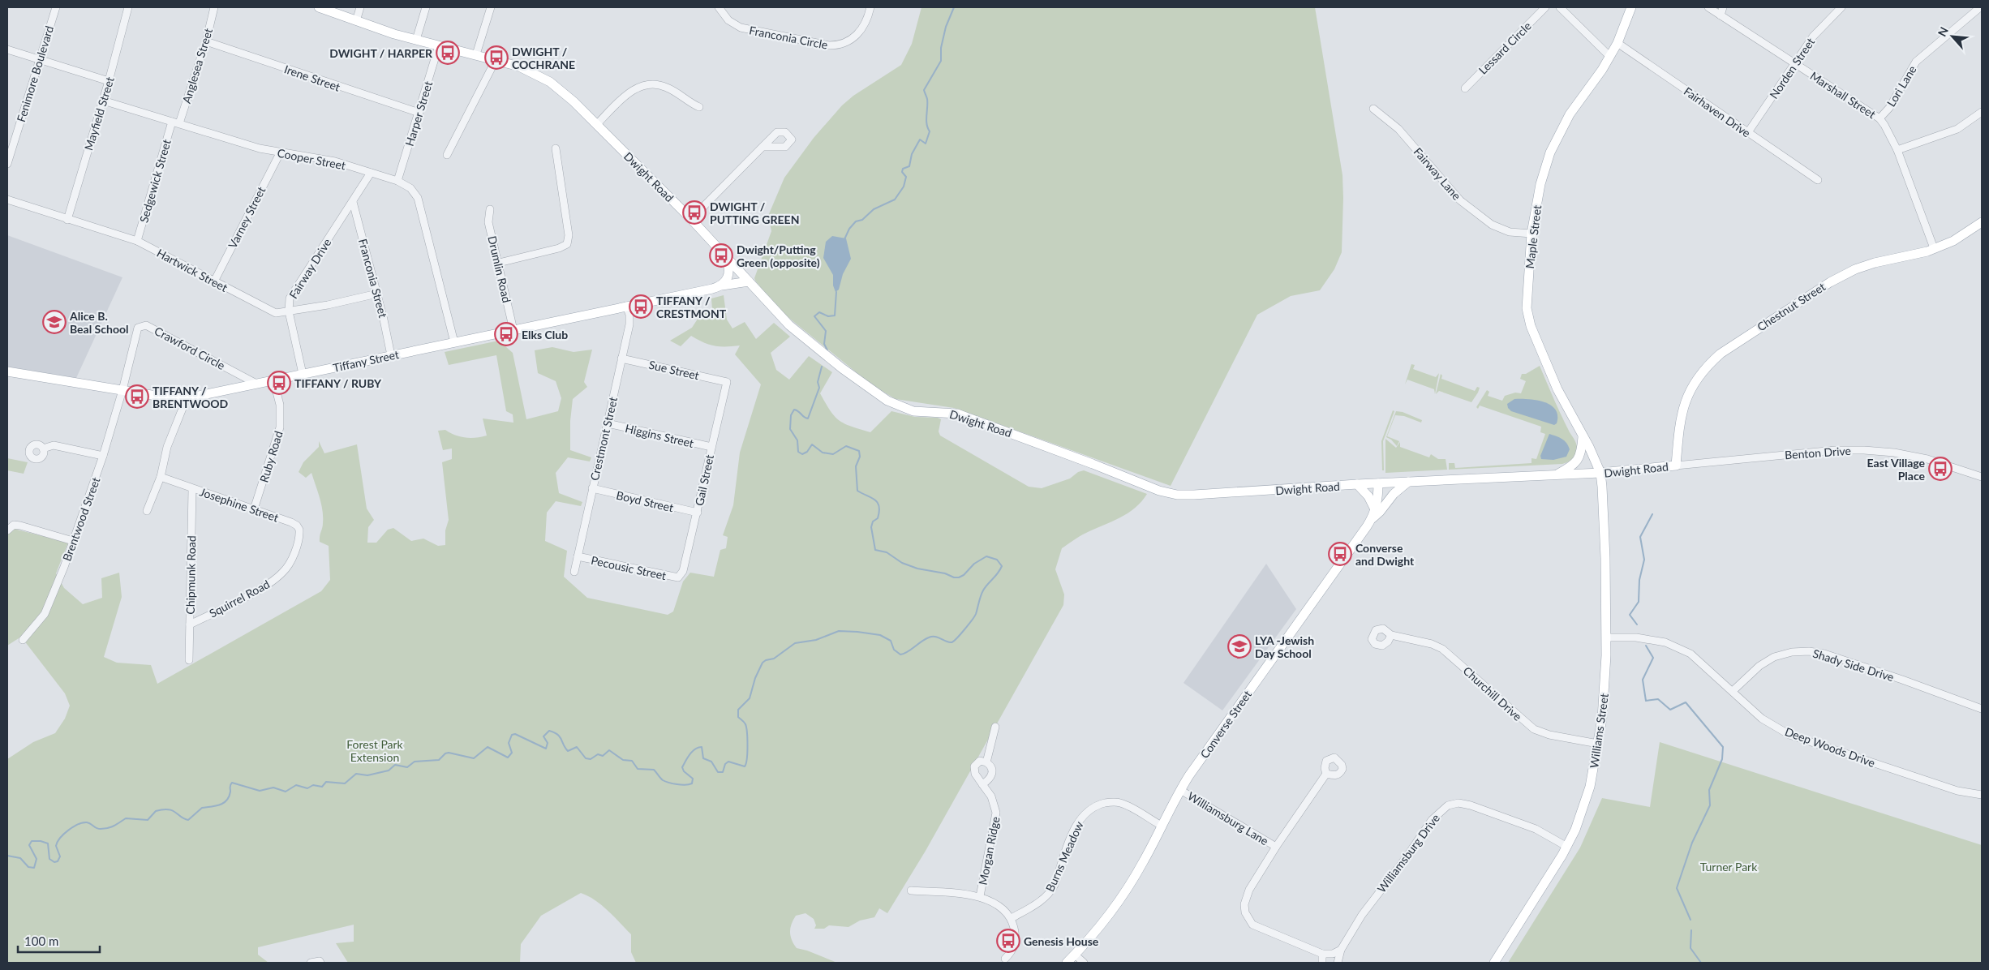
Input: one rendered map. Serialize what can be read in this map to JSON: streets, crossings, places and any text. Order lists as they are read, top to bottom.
{
  "streets": {
    "main road": [
      "Dwight Road",
      "Maple Street",
      "Chestnut Street",
      "Tiffany Street",
      "Converse Street",
      "Williams Street"
    ],
    "street": [
      "Franconia Circle",
      "Lessard Circle",
      "Anglesea Street",
      "Norden Street",
      "Fenimore Boulevard",
      "Irene Street",
      "Lori Lane",
      "Marshall Street",
      "Fairhaven Drive",
      "Mayfield Street",
      "Harper Street",
      "Cooper Street",
      "Fairway Lane",
      "Sedgewick Street",
      "Varney Street",
      "Fairway Drive",
      "Drumlin Road",
      "Hartwick Street",
      "Franconia Street",
      "Crawford Circle",
      "Sue Street",
      "Higgins Street",
      "Crestmont Street",
      "Benton Drive",
      "Ruby Road",
      "Gail Street",
      "Boyd Street",
      "Josephine Street",
      "Brentwood Street",
      "Pecousic Street",
      "Chipmunk Road",
      "Squirrel Road",
      "Shady Side Drive",
      "Churchill Drive",
      "Deep Woods Drive",
      "Williamsburg Lane",
      "Morgan Ridge",
      "Williamsburg Drive",
      "Burns Meadow"
    ]
  },
  "crossings": [
    ["Anglesea Street", "Irene Street"],
    ["Anglesea Street", "Cooper Street"],
    ["Norden Street", "Marshall Street"],
    ["Norden Street", "Fairhaven Drive"],
    ["Irene Street", "Harper Street"],
    ["Lori Lane", "Marshall Street"],
    ["Marshall Street", "Chestnut Street"],
    ["Fairhaven Drive", "Maple Street"],
    ["Mayfield Street", "Cooper Street"],
    ["Mayfield Street", "Hartwick Street"],
    ["Harper Street", "Cooper Street"],
    ["Harper Street", "Dwight Road"],
    ["Cooper Street", "Sedgewick Street"],
    ["Cooper Street", "Varney Street"],
    ["Cooper Street", "Fairway Drive"],
    ["Cooper Street", "Tiffany Street"],
    ["Fairway Lane", "Maple Street"],
    ["Dwight Road", "Maple Street"],
    ["Dwight Road", "Chestnut Street"],
    ["Dwight Road", "Tiffany Street"],
    ["Dwight Road", "Benton Drive"],
    ["Dwight Road", "Converse Street"],
    ["Dwight Road", "Williams Street"],
    ["Sedgewick Street", "Hartwick Street"],
    ["Varney Street", "Hartwick Street"],
    ["Maple Street", "Williams Street"],
    ["Fairway Drive", "Hartwick Street"],
    ["Fairway Drive", "Franconia Street"],
    ["Fairway Drive", "Tiffany Street"],
    ["Drumlin Road", "Tiffany Street"],
    ["Hartwick Street", "Franconia Street"],
    ["Franconia Street", "Tiffany Street"],
    ["Chestnut Street", "Benton Drive"],
    ["Crawford Circle", "Tiffany Street"],
    ["Crawford Circle", "Brentwood Street"],
    ["Tiffany Street", "Crestmont Street"],
    ["Tiffany Street", "Ruby Road"],
    ["Tiffany Street", "Brentwood Street"],
    ["Sue Street", "Crestmont Street"],
    ["Sue Street", "Gail Street"],
    ["Higgins Street", "Crestmont Street"],
    ["Higgins Street", "Gail Street"],
    ["Crestmont Street", "Boyd Street"],
    ["Crestmont Street", "Pecousic Street"],
    ["Ruby Road", "Josephine Street"],
    ["Gail Street", "Boyd Street"],
    ["Gail Street", "Pecousic Street"],
    ["Josephine Street", "Chipmunk Road"],
    ["Josephine Street", "Squirrel Road"],
    ["Chipmunk Road", "Squirrel Road"],
    ["Shady Side Drive", "Deep Woods Drive"],
    ["Churchill Drive", "Williams Street"],
    ["Converse Street", "Williamsburg Lane"],
    ["Converse Street", "Burns Meadow"],
    ["Williams Street", "Deep Woods Drive"],
    ["Williams Street", "Williamsburg Drive"]
  ],
  "parks": ["Forest Park Extension", "Turner Park"],
  "places": {
    "bus stop": [
      "DWIGHT / HARPER",
      "DWIGHT / COCHRANE",
      "DWIGHT / PUTTING GREEN",
      "Dwight/Putting Green (opposite)",
      "TIFFANY / CRESTMONT",
      "Elks Club",
      "TIFFANY / RUBY",
      "TIFFANY / BRENTWOOD",
      "East Village Place",
      "Converse and Dwight",
      "Genesis House"
    ],
    "school or university": ["Alice B. Beal School", "LYA -Jewish Day School"]
  },
  "scale_bar": "100 m",
  "north": "top left"
}
